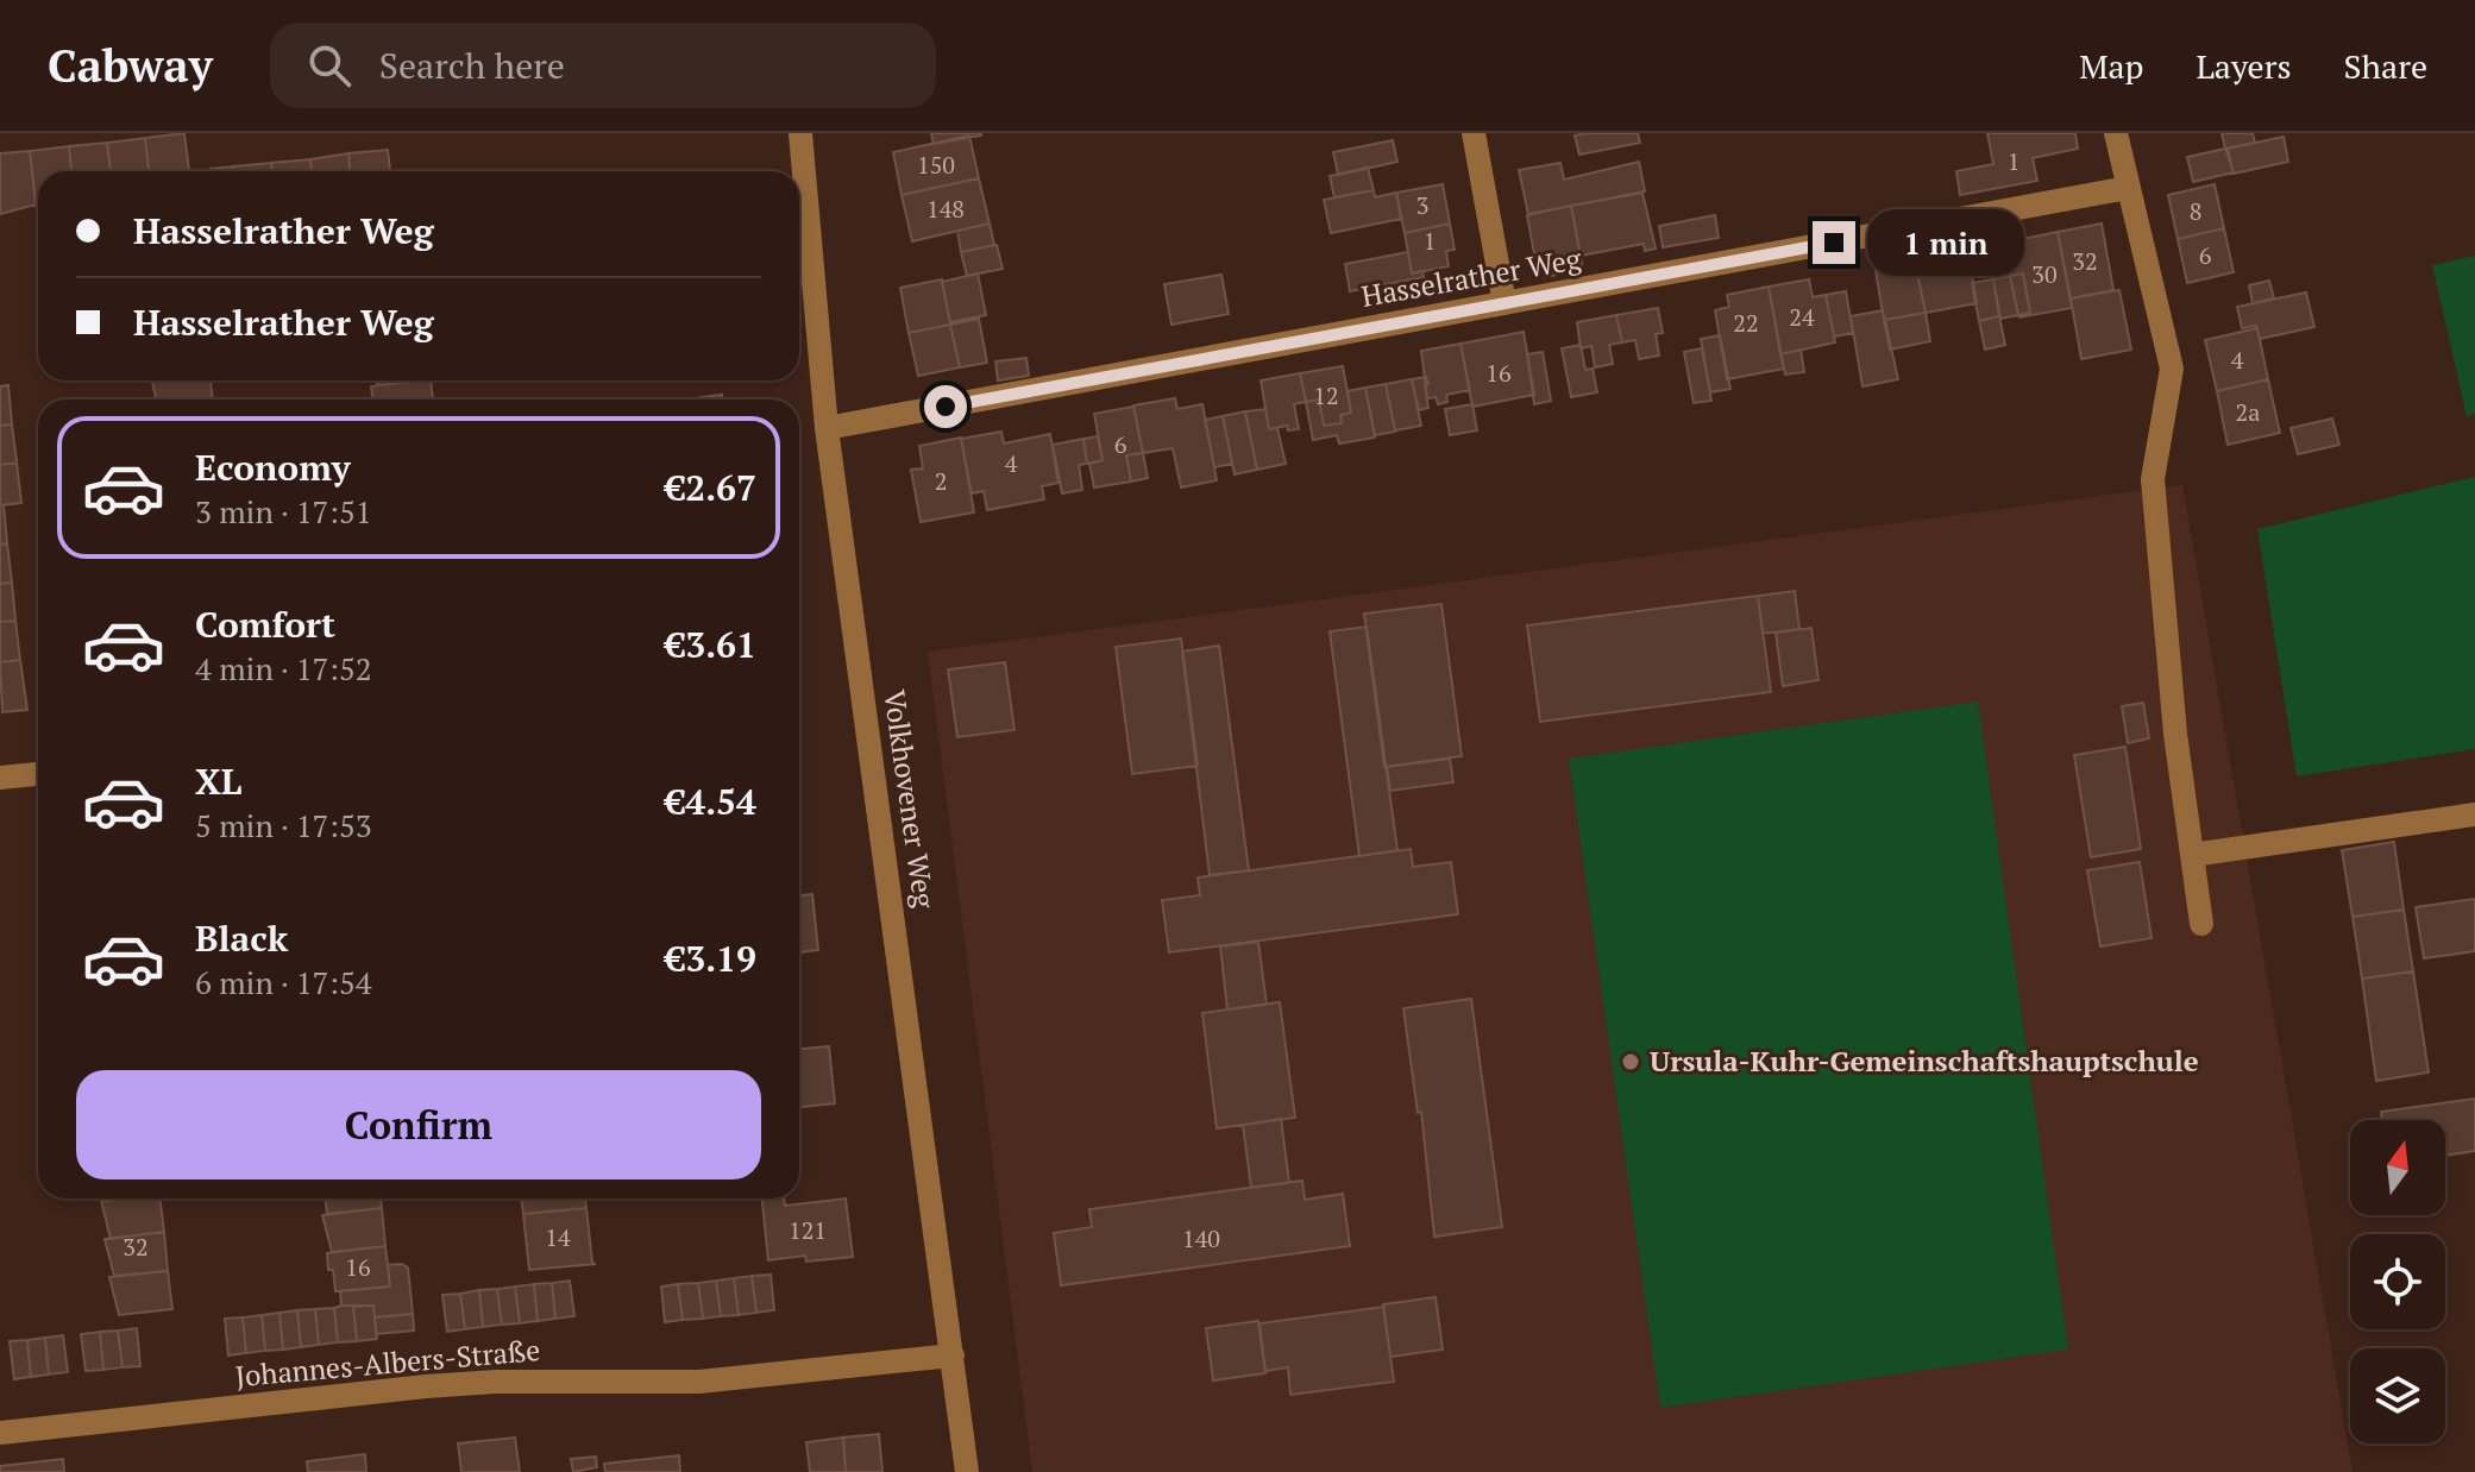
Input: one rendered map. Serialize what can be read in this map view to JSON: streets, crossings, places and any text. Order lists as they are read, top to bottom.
{
  "streets": {
    "street": ["Hasselrather Weg", "Volkhovener Weg", "Johannes-Albers-Straße"]
  },
  "crossings": [
    ["Hasselrather Weg", "Volkhovener Weg"],
    ["Volkhovener Weg", "Johannes-Albers-Straße"]
  ],
  "places": ["Ursula-Kuhr-Gemeinschaftshauptschule"],
  "house_numbers": [
    "1",
    "150",
    "3",
    "148",
    "8",
    "1",
    "6",
    "32",
    "30",
    "24",
    "22",
    "4",
    "16",
    "12",
    "2a",
    "6",
    "4",
    "2",
    "121",
    "14",
    "140",
    "32",
    "16"
  ],
  "north": "top",
  "page": {
    "header": "Cabway",
    "search": "Search here",
    "nav": ["Map", "Layers", "Share"],
    "banner": ["Hasselrather Weg", "Hasselrather Weg"],
    "bubble": "1 min",
    "list": [
      {
        "name": "Economy",
        "note": "3 min · 17:51",
        "value": "€2.67"
      },
      {
        "name": "Comfort",
        "note": "4 min · 17:52",
        "value": "€3.61"
      },
      {
        "name": "XL",
        "note": "5 min · 17:53",
        "value": "€4.54"
      },
      {
        "name": "Black",
        "note": "6 min · 17:54",
        "value": "€3.19"
      }
    ],
    "buttons": "Confirm"
  }
}
